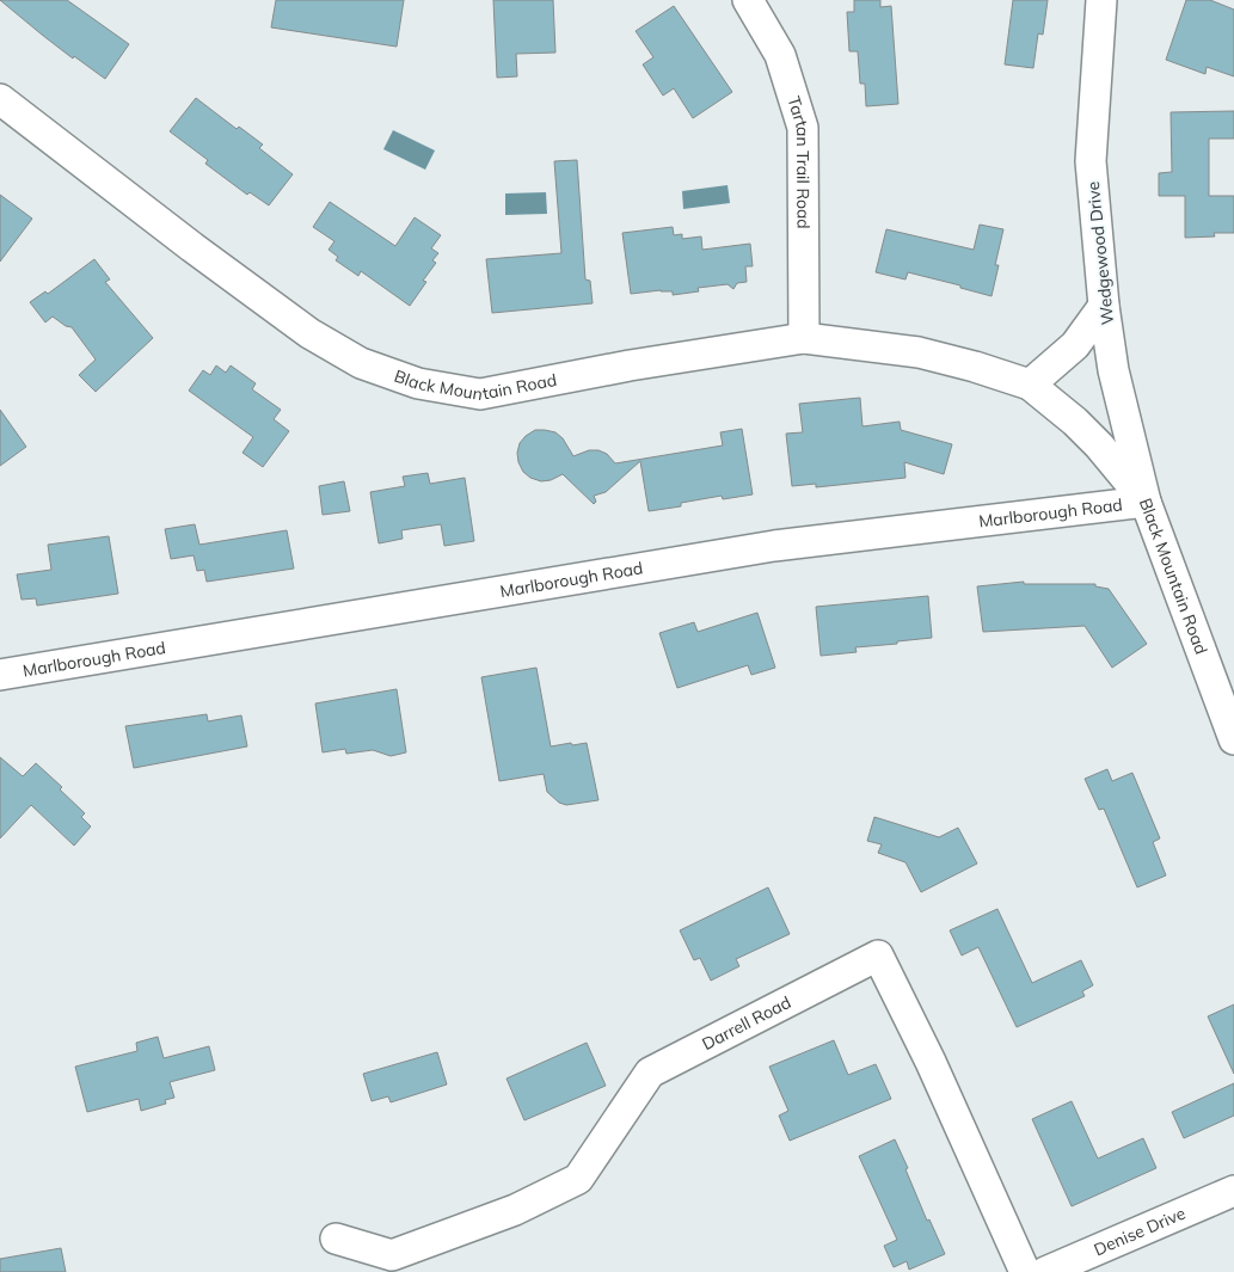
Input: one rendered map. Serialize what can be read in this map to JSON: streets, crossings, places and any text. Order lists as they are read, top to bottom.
{
  "streets": {
    "street": [
      "Tartan Trail Road",
      "Wedgewood Drive",
      "Black Mountain Road",
      "Marlborough Road",
      "Darrell Road",
      "Denise Drive"
    ]
  },
  "crossings": [
    ["Tartan Trail Road", "Black Mountain Road"],
    ["Wedgewood Drive", "Black Mountain Road"],
    ["Wedgewood Drive", "Marlborough Road"],
    ["Black Mountain Road", "Marlborough Road"]
  ]
}
